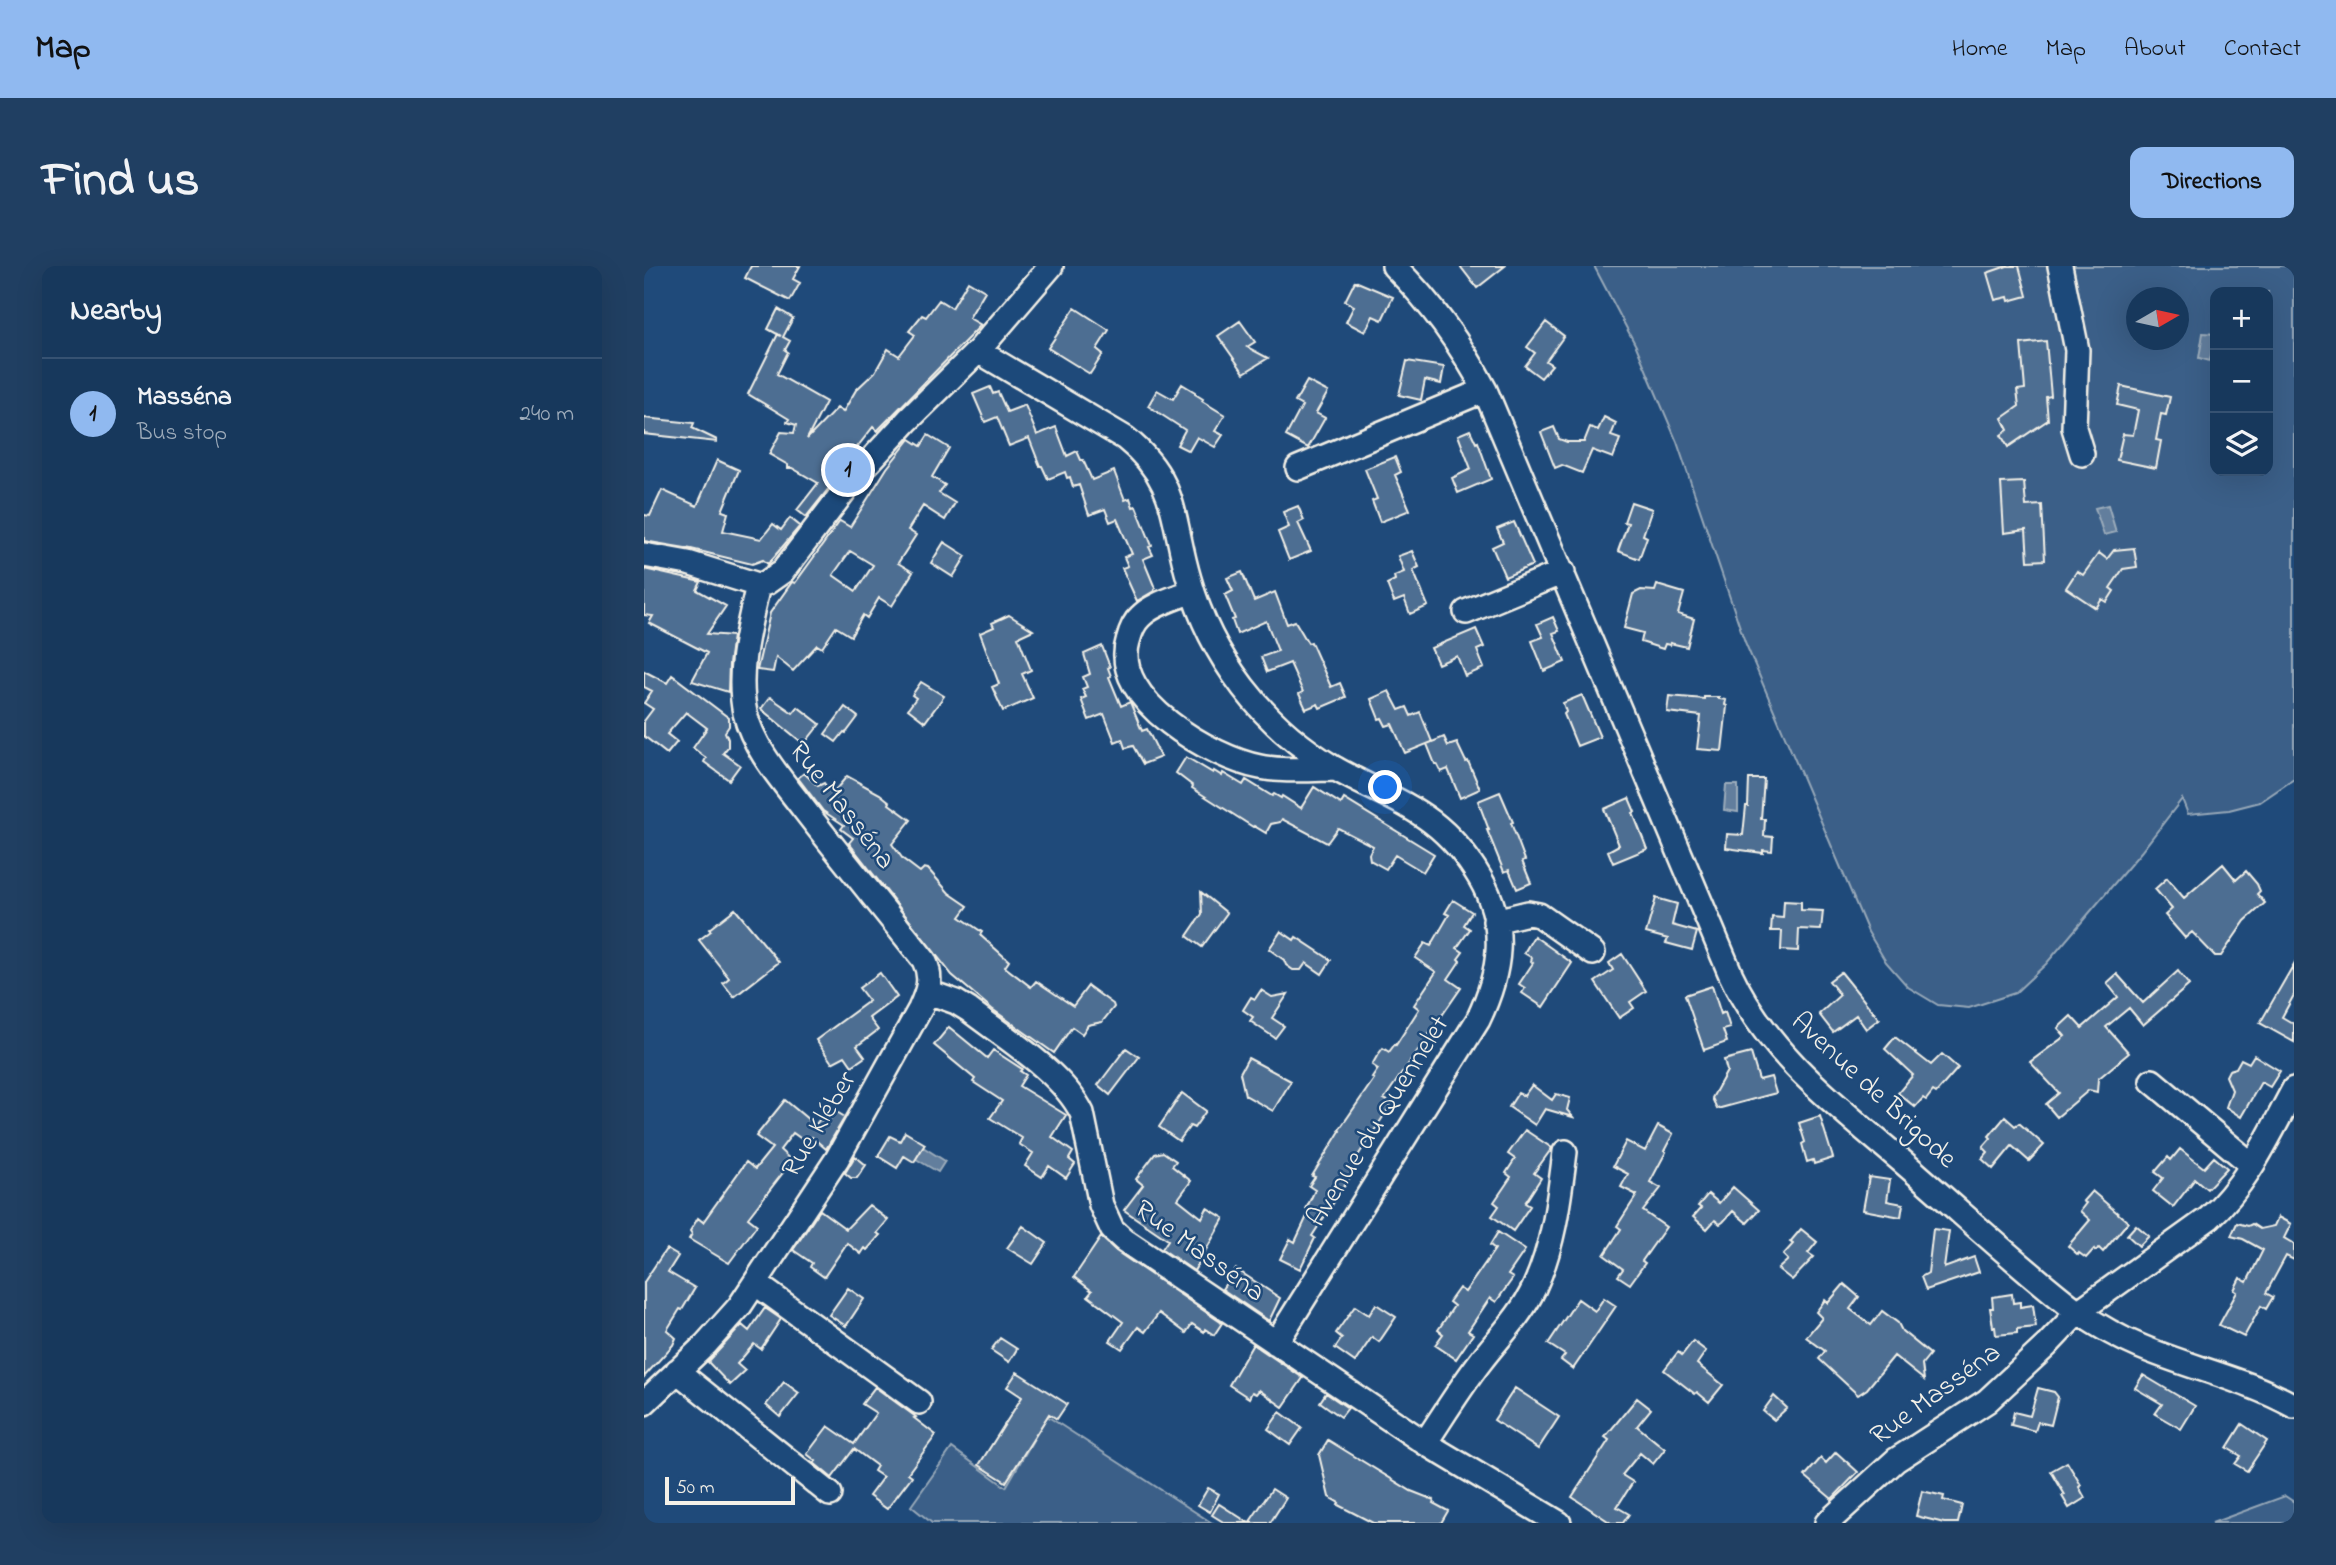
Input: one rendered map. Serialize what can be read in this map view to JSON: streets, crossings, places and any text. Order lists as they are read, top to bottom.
{
  "streets": {
    "street": [
      "Rue Masséna",
      "Avenue de Brigode",
      "Avenue du Quennelet",
      "Rue Kléber"
    ]
  },
  "crossings": [
    ["Rue Masséna", "Avenue de Brigode"],
    ["Rue Masséna", "Avenue du Quennelet"],
    ["Rue Masséna", "Rue Kléber"]
  ],
  "scale_bar": "50 m",
  "north": "right",
  "page": {
    "header": "Map",
    "nav": [
      "Home",
      "Map",
      "About",
      "Contact"
    ],
    "title": "Find us",
    "buttons": "Directions",
    "heading": "Nearby",
    "map_buttons": ["+", "−"],
    "list": [
      {
        "mark": "1",
        "name": "Masséna",
        "note": "Bus stop",
        "value": "240 m"
      }
    ],
    "pins": "1",
    "scale": "50 m"
  }
}
